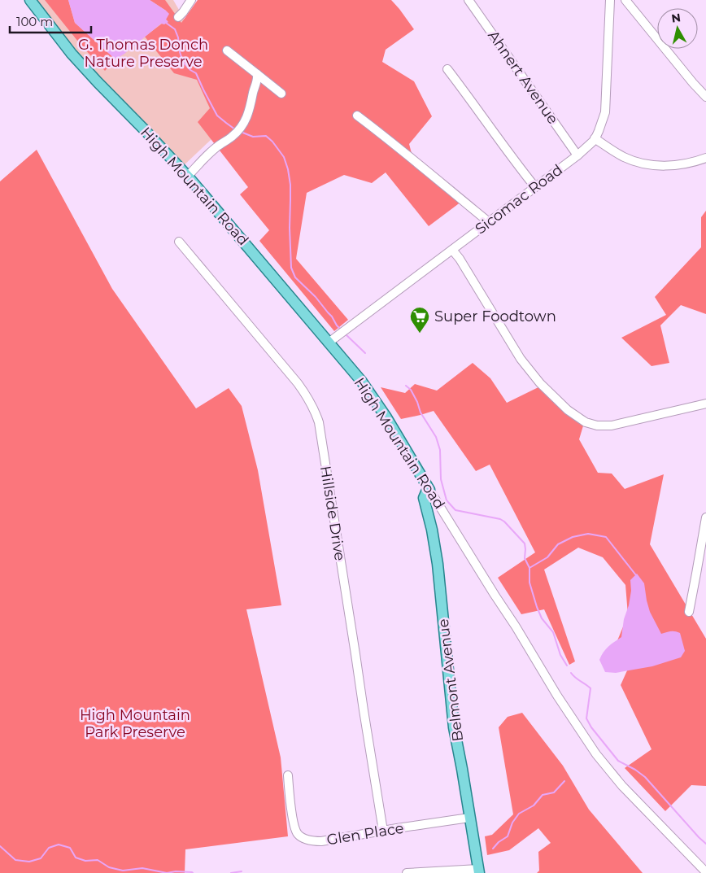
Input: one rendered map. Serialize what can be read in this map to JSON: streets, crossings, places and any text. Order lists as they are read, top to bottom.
{
  "streets": {
    "main road": ["High Mountain Road", "Belmont Avenue"],
    "street": [
      "Ahnert Avenue",
      "Sicomac Road",
      "Hillside Drive",
      "Glen Place"
    ]
  },
  "crossings": [
    ["Ahnert Avenue", "Sicomac Road"],
    ["High Mountain Road", "Sicomac Road"],
    ["High Mountain Road", "Belmont Avenue"],
    ["Hillside Drive", "Glen Place"],
    ["Belmont Avenue", "Glen Place"]
  ],
  "parks": ["G. Thomas Donch Nature Preserve", "High Mountain Park Preserve"],
  "places": {
    "supermarket": ["Super Foodtown"]
  },
  "scale_bar": "100 m",
  "north": "top"
}
